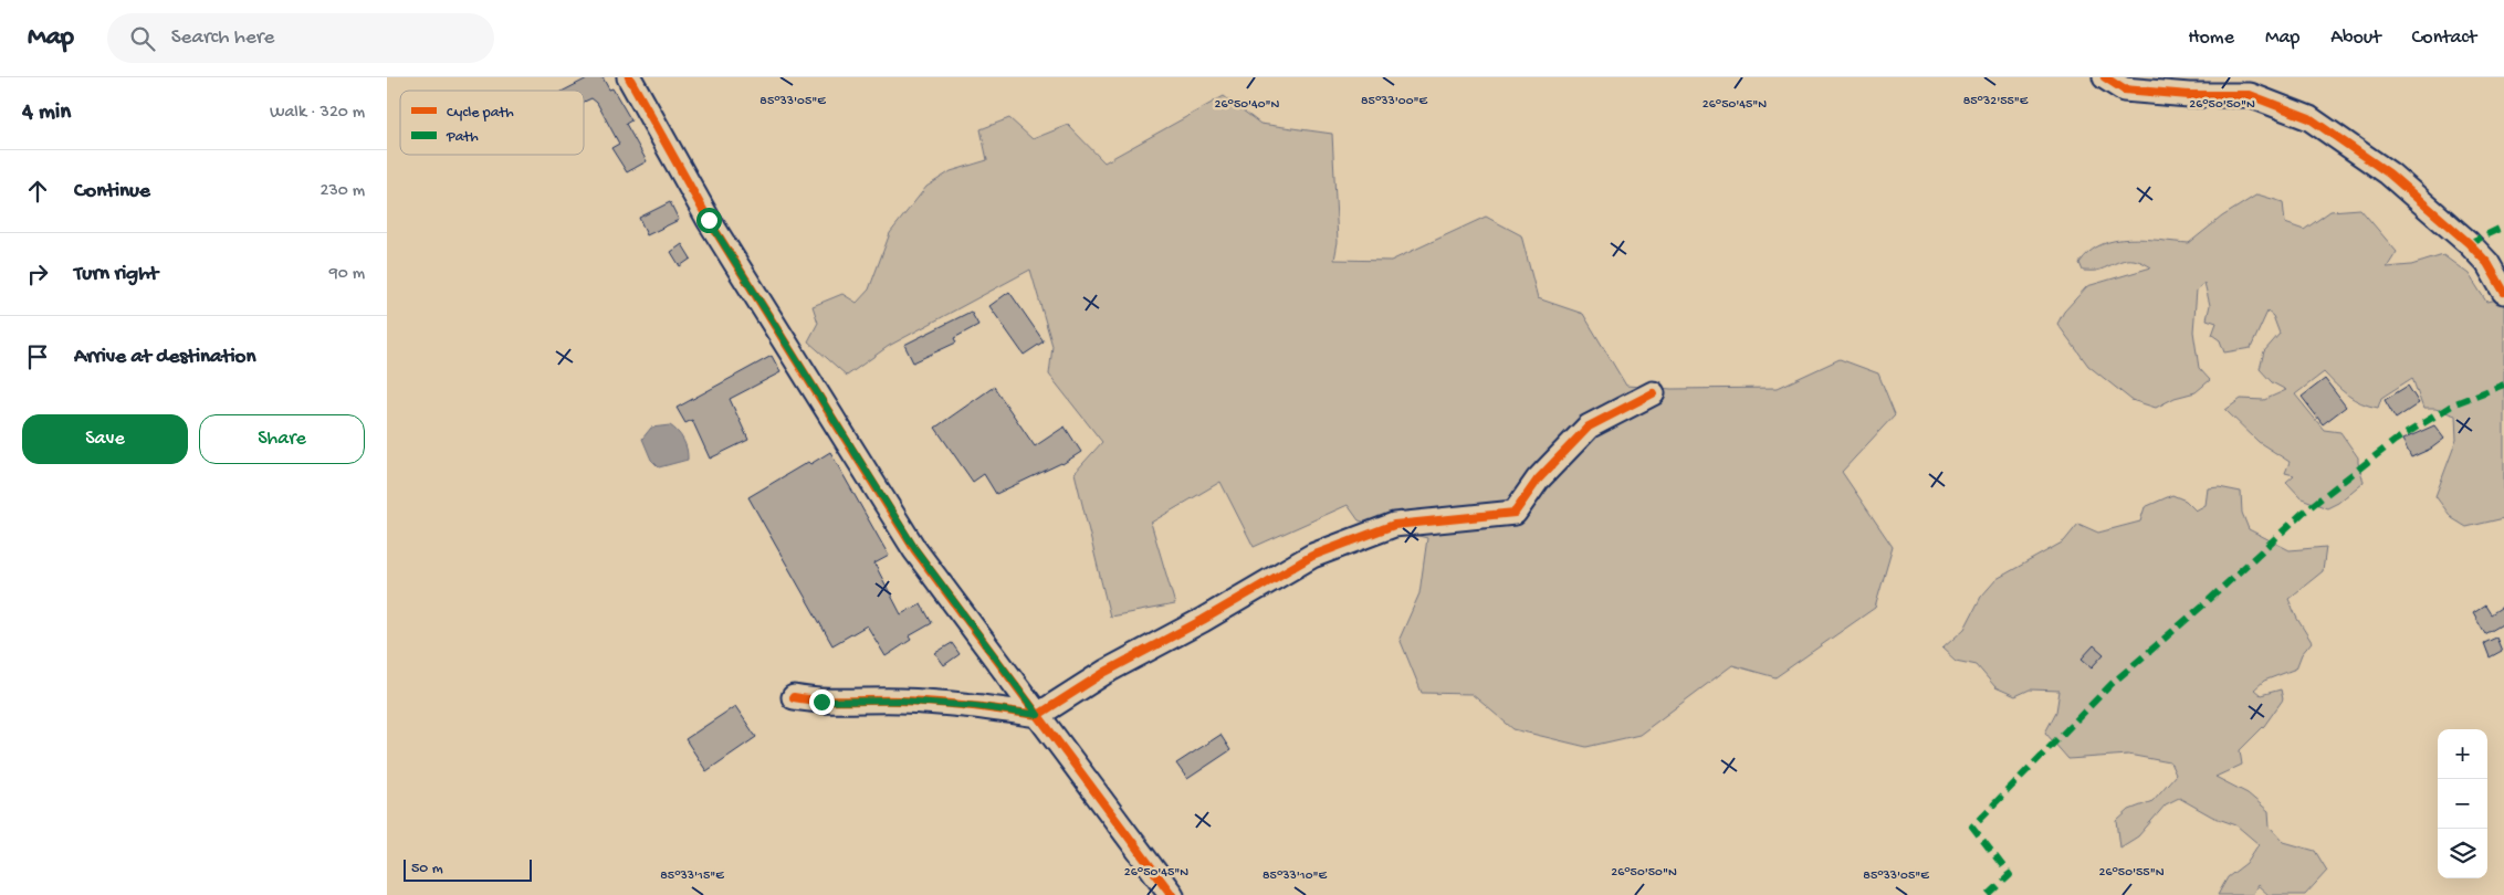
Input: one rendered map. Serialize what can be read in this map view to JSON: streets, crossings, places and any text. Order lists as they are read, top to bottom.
{
  "legend": ["Cycle path", "Path"],
  "scale_bar": "50 m",
  "page": {
    "header": "Map",
    "search": "Search here",
    "nav": [
      "Home",
      "Map",
      "About",
      "Contact"
    ],
    "heading": ["4 min", "Walk · 320 m"],
    "list": [
      ["Continue", "230 m"],
      ["Turn right", "90 m"],
      "Arrive at destination"
    ],
    "buttons": ["Save", "Share"],
    "map_buttons": ["+", "−"],
    "scale": "50 m"
  },
  "coordinates": [
    "85°33'05\"E",
    "85°33'00\"E",
    "85°32'55\"E",
    "26°50'40\"N",
    "26°50'50\"N",
    "26°50'45\"N",
    "26°50'55\"N",
    "85°33'15\"E",
    "85°33'10\"E"
  ]
}
